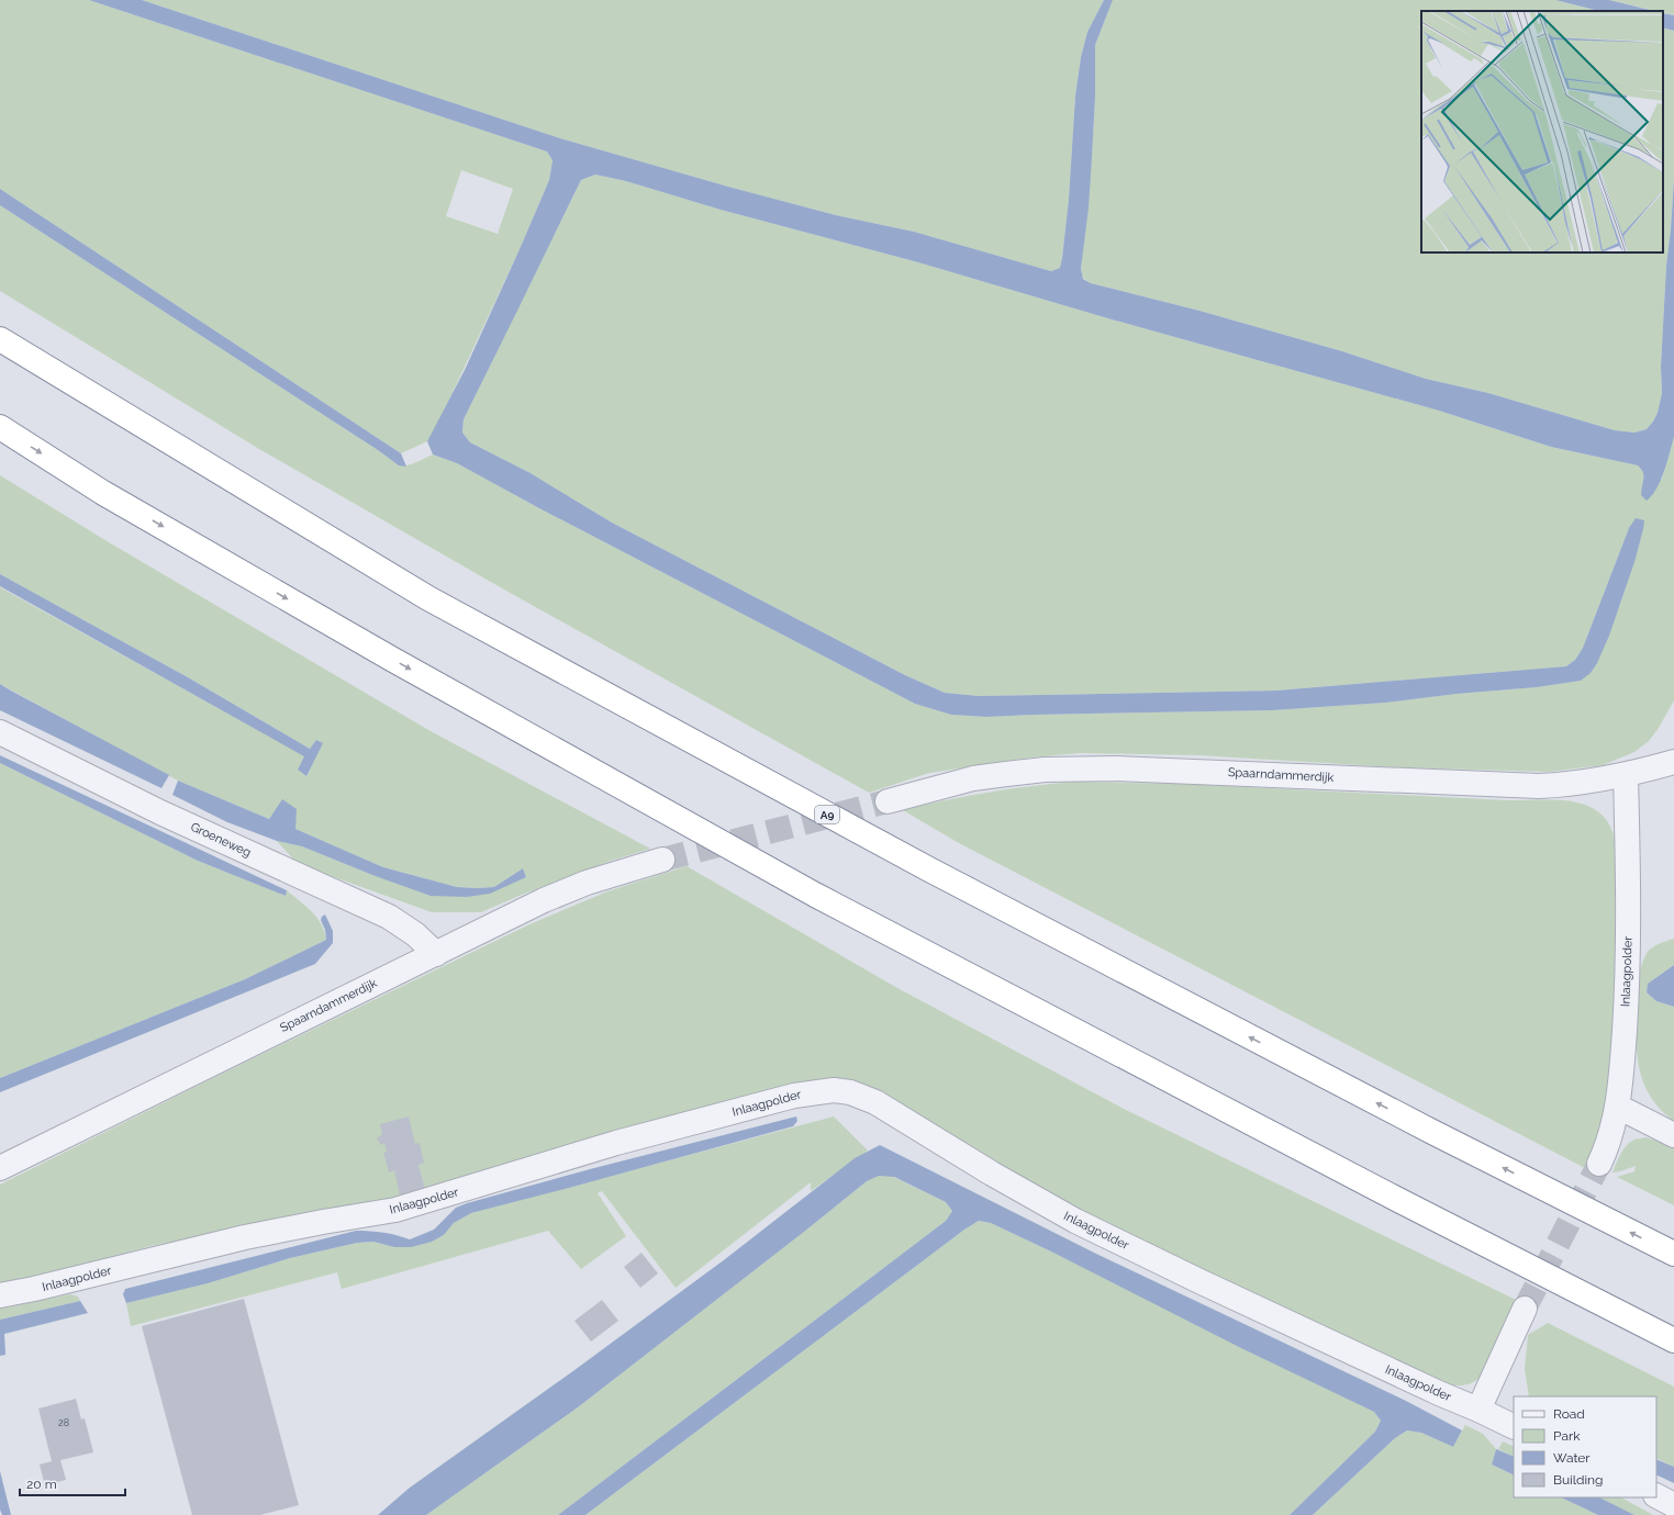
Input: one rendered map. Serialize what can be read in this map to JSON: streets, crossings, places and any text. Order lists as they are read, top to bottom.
{
  "streets": {
    "highway": ["A9"],
    "street": ["Spaarndammerdijk", "Groeneweg", "Inlaagpolder"]
  },
  "crossings": [
    ["Spaarndammerdijk", "Groeneweg"],
    ["Spaarndammerdijk", "Inlaagpolder"]
  ],
  "house_numbers": ["28"],
  "legend": [
    "Road",
    "Park",
    "Water",
    "Building"
  ],
  "scale_bar": "20 m"
}
